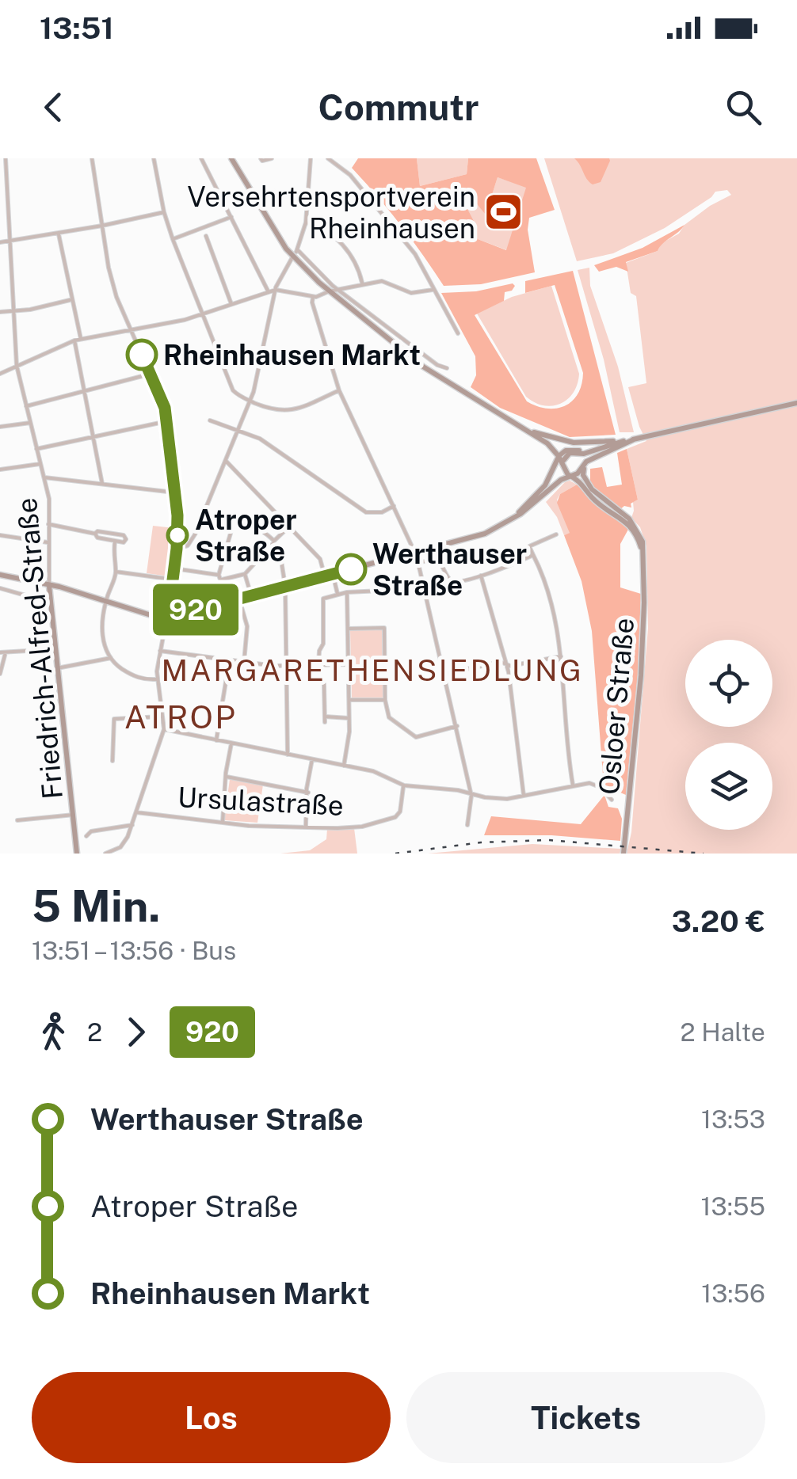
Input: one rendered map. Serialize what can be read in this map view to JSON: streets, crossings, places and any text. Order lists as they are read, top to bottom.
{
  "streets": {
    "main road": ["Friedrich-Alfred-Straße", "Osloer Straße"],
    "street": ["Ursulastraße"]
  },
  "districts": ["MARGARETHENSIEDLUNG", "ATROP"],
  "places": {
    "sports": ["Versehrtensportverein Rheinhausen"],
    "other": ["Rheinhausen Markt", "Atroper Straße", "Werthauser Straße"]
  },
  "lines": ["bus line 920"],
  "page": {
    "status": "13:51",
    "header": "Commutr",
    "on_map": "920",
    "heading": ["5 Min.", "13:51 – 13:56 · Bus", "3.20 €"],
    "legs": ["2", "920", "2 Halte"],
    "list": [
      {
        "name": "Werthauser Straße",
        "value": "13:53"
      },
      {
        "name": "Atroper Straße",
        "value": "13:55"
      },
      {
        "name": "Rheinhausen Markt",
        "value": "13:56"
      }
    ],
    "buttons": ["Los", "Tickets"]
  }
}
